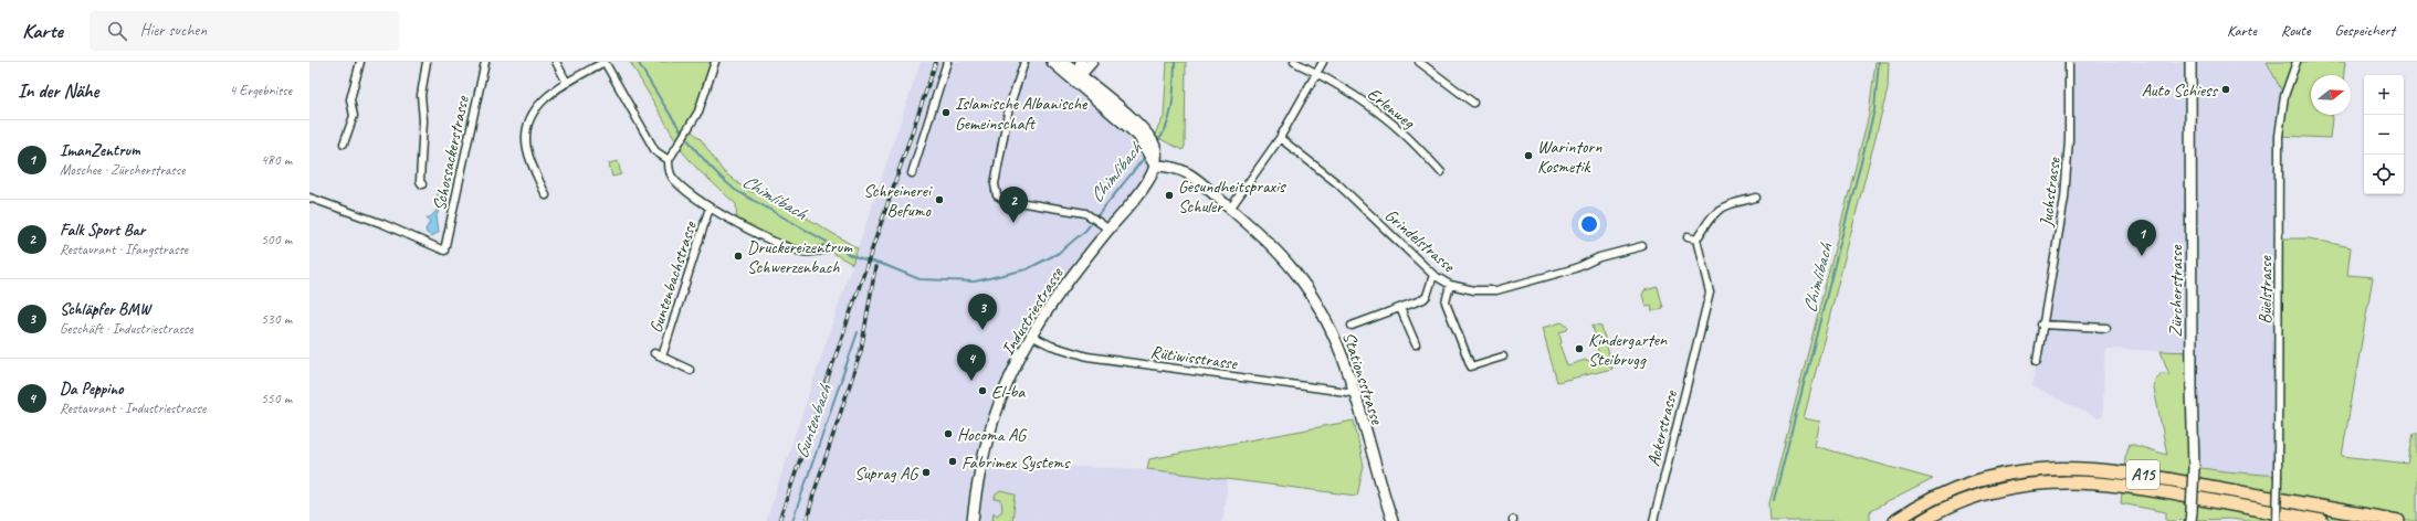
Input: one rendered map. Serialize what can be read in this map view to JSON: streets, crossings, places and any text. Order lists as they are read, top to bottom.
{
  "streets": {
    "highway": ["A15"],
    "main road": ["Zürcherstrasse", "Industriestrasse", "Stationsstrasse"],
    "street": [
      "Erlenweg",
      "Schossackerstrasse",
      "Juchstrasse",
      "Grindelstrasse",
      "Guntenbachstrasse",
      "Büelstrasse",
      "Rütiwisstrasse",
      "Ackerstrasse"
    ]
  },
  "crossings": [
    ["Industriestrasse", "Rütiwisstrasse"],
    ["Industriestrasse", "Stationsstrasse"],
    ["Rütiwisstrasse", "Stationsstrasse"]
  ],
  "water": ["Chimlibach", "Guntenbach"],
  "places": [
    "Auto Schiess",
    "Islamische Albanische Gemeinschaft",
    "Warintorn Kosmetik",
    "Gesundheitspraxis Schuler",
    "Schreinerei Befumo",
    "Druckereizentrum Schwerzenbach",
    "Kindergarten Steibrugg",
    "El-ba",
    "Hocoma AG",
    "Fabrimex Systems",
    "Suprag AG"
  ],
  "north": "right",
  "page": {
    "header": "Karte",
    "search": "Hier suchen",
    "nav": ["Karte", "Route", "Gespeichert"],
    "heading": ["In der Nähe", "4 Ergebnisse"],
    "map_buttons": ["+", "−"],
    "list": [
      {
        "mark": "1",
        "name": "ImanZentrum",
        "note": "Moschee · Zürcherstrasse",
        "value": "480 m"
      },
      {
        "mark": "2",
        "name": "Falk Sport Bar",
        "note": "Restaurant · Ifangstrasse",
        "value": "500 m"
      },
      {
        "mark": "3",
        "name": "Schläpfer BMW",
        "note": "Geschäft · Industriestrasse",
        "value": "530 m"
      },
      {
        "mark": "4",
        "name": "Da Peppino",
        "note": "Restaurant · Industriestrasse",
        "value": "550 m"
      }
    ],
    "pins": [
      "2",
      "1",
      "3",
      "4"
    ]
  }
}
